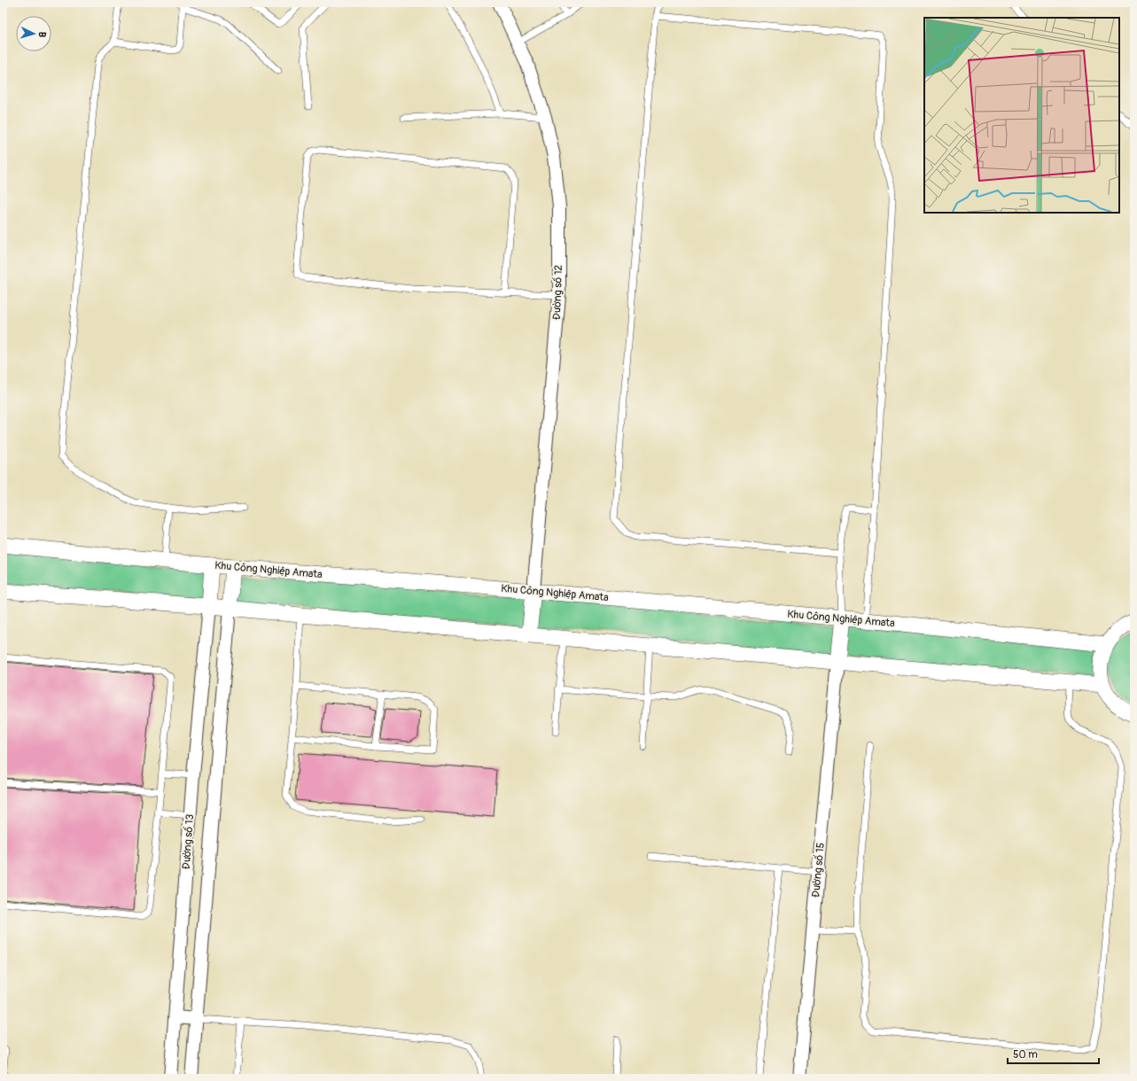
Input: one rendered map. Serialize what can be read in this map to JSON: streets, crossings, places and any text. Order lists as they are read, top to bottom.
{
  "streets": {
    "street": [
      "Đường số 12",
      "Khu Công Nghiệp Amata",
      "Đường số 13",
      "Đường số 15"
    ]
  },
  "crossings": [
    ["Đường số 12", "Khu Công Nghiệp Amata"]
  ],
  "scale_bar": "50 m",
  "north": "right"
}
